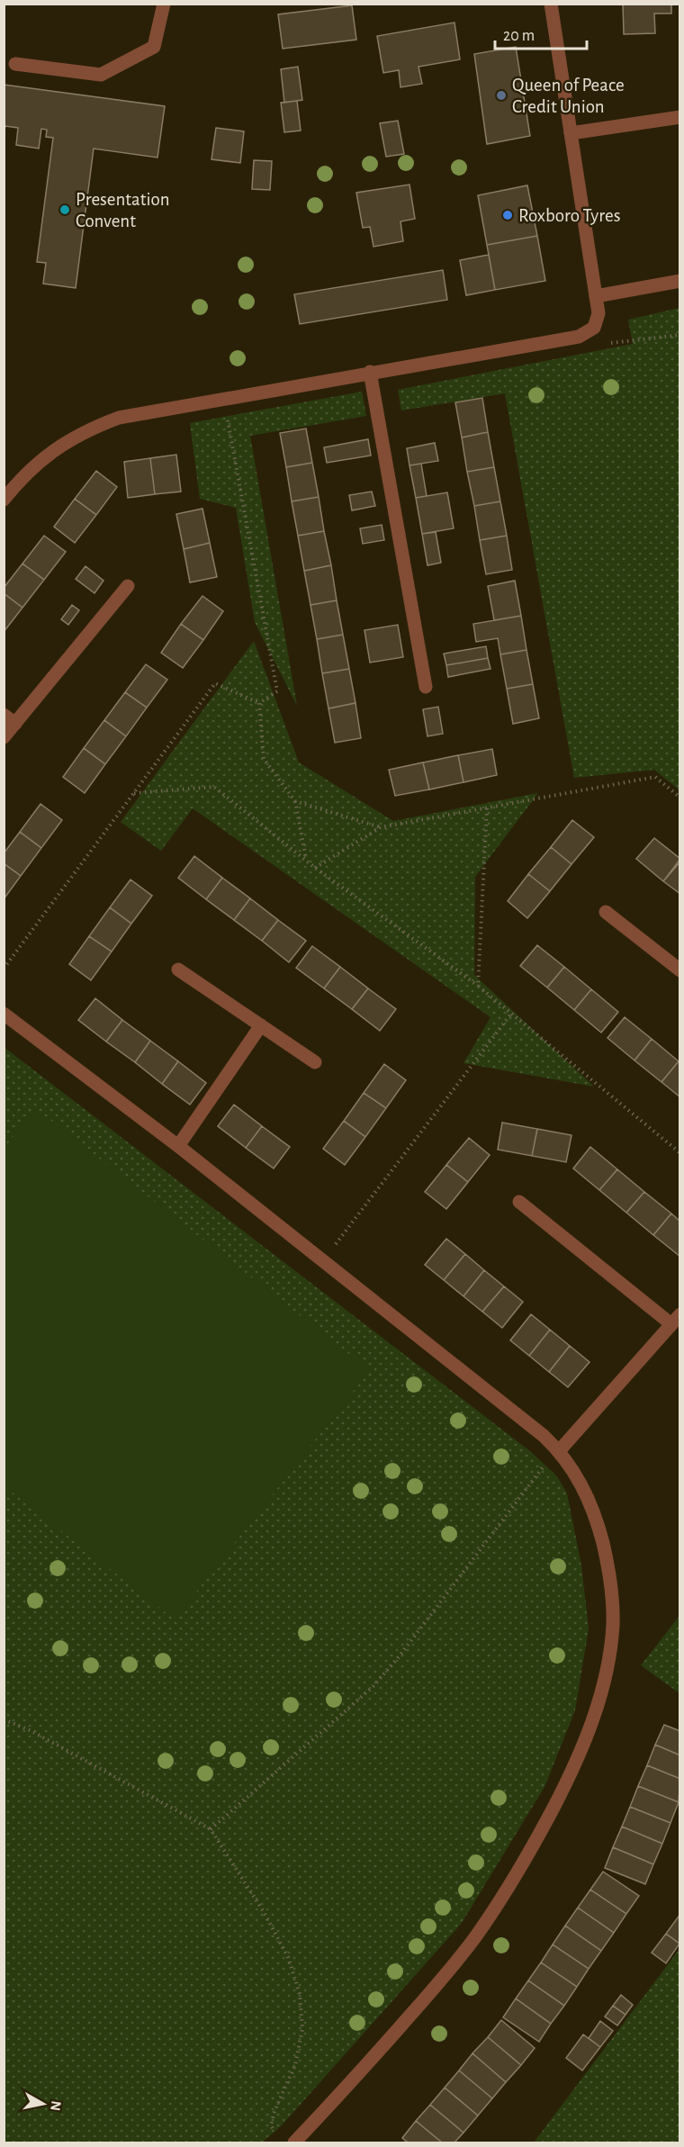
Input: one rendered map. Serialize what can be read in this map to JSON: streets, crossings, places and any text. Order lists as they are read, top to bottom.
{
  "places": ["Queen of Peace Credit Union", "Presentation Convent", "Roxboro Tyres"],
  "scale_bar": "20 m",
  "north": "right"
}
